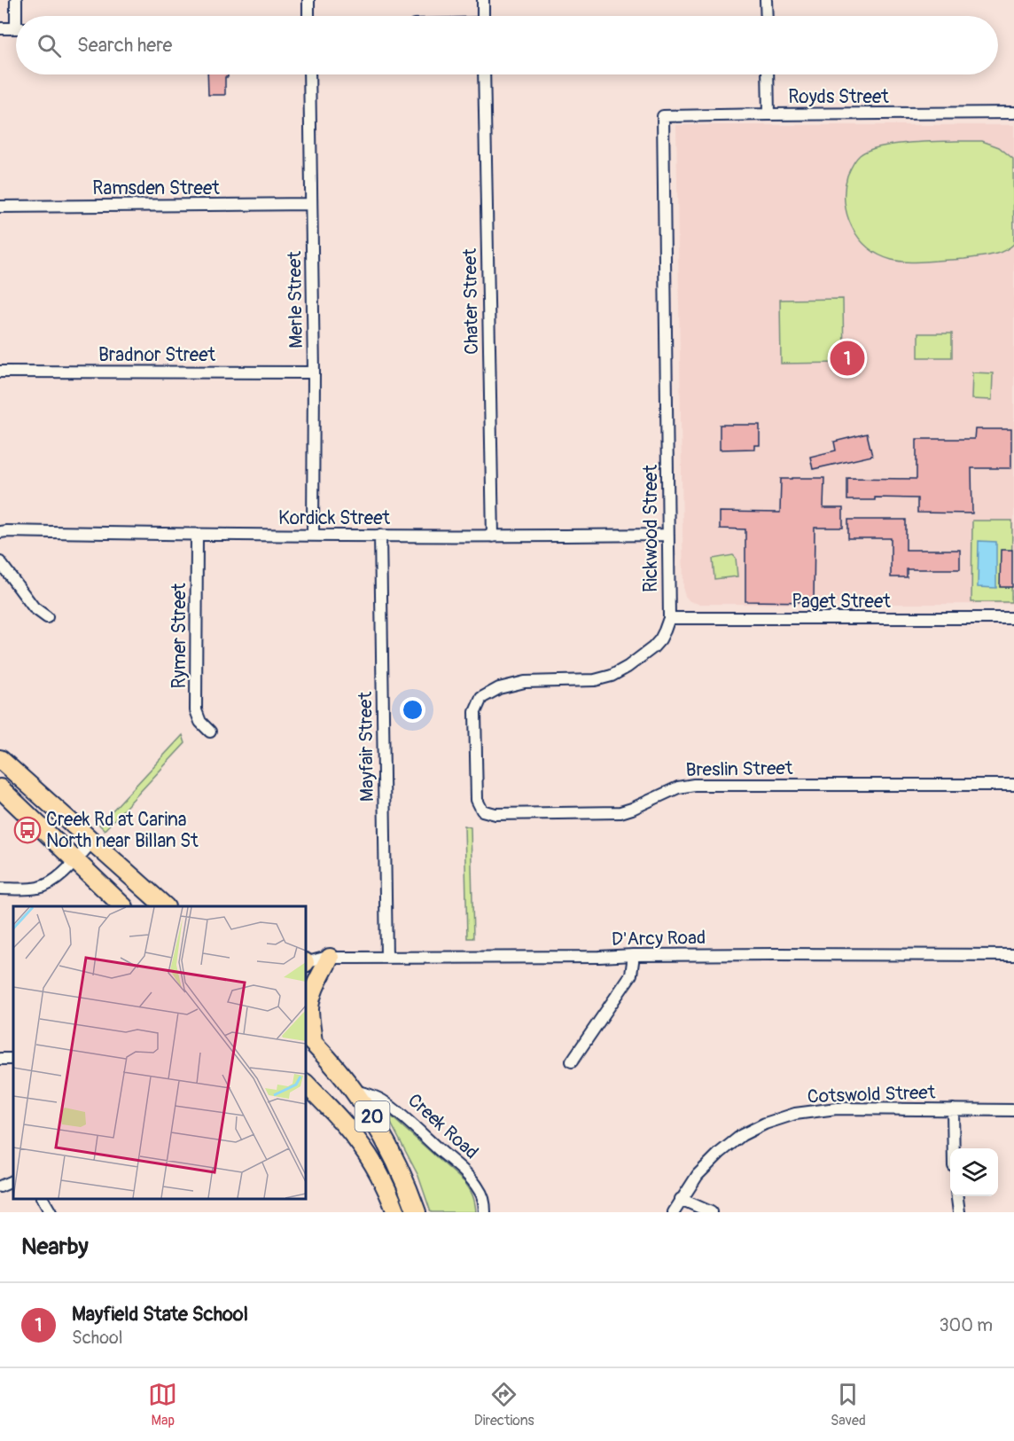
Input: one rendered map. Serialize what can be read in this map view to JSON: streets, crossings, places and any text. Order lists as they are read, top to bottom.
{
  "streets": {
    "main road": ["20"],
    "street": [
      "Royds Street",
      "Ramsden Street",
      "Merle Street",
      "Chater Street",
      "Bradnor Street",
      "Kordick Street",
      "Rickwood Street",
      "Paget Street",
      "Rymer Street",
      "Mayfair Street",
      "Breslin Street",
      "D'Arcy Road",
      "Cotswold Street",
      "Creek Road"
    ]
  },
  "crossings": [
    ["Royds Street", "Rickwood Street"],
    ["Ramsden Street", "Merle Street"],
    ["Merle Street", "Bradnor Street"],
    ["Merle Street", "Kordick Street"],
    ["Chater Street", "Kordick Street"],
    ["Kordick Street", "Rickwood Street"],
    ["Kordick Street", "Rymer Street"],
    ["Kordick Street", "Mayfair Street"],
    ["Rickwood Street", "Paget Street"],
    ["Rickwood Street", "Breslin Street"],
    ["Mayfair Street", "D'Arcy Road"],
    ["20", "Creek Road"]
  ],
  "places": {
    "bus stop": ["Creek Rd at Carina North near Billan St"]
  },
  "page": {
    "search": "Search here",
    "pins": "1",
    "heading": "Nearby",
    "list": [
      {
        "mark": "1",
        "name": "Mayfield State School",
        "note": "School",
        "value": "300 m"
      }
    ],
    "nav": ["Map", "Directions", "Saved"]
  }
}
